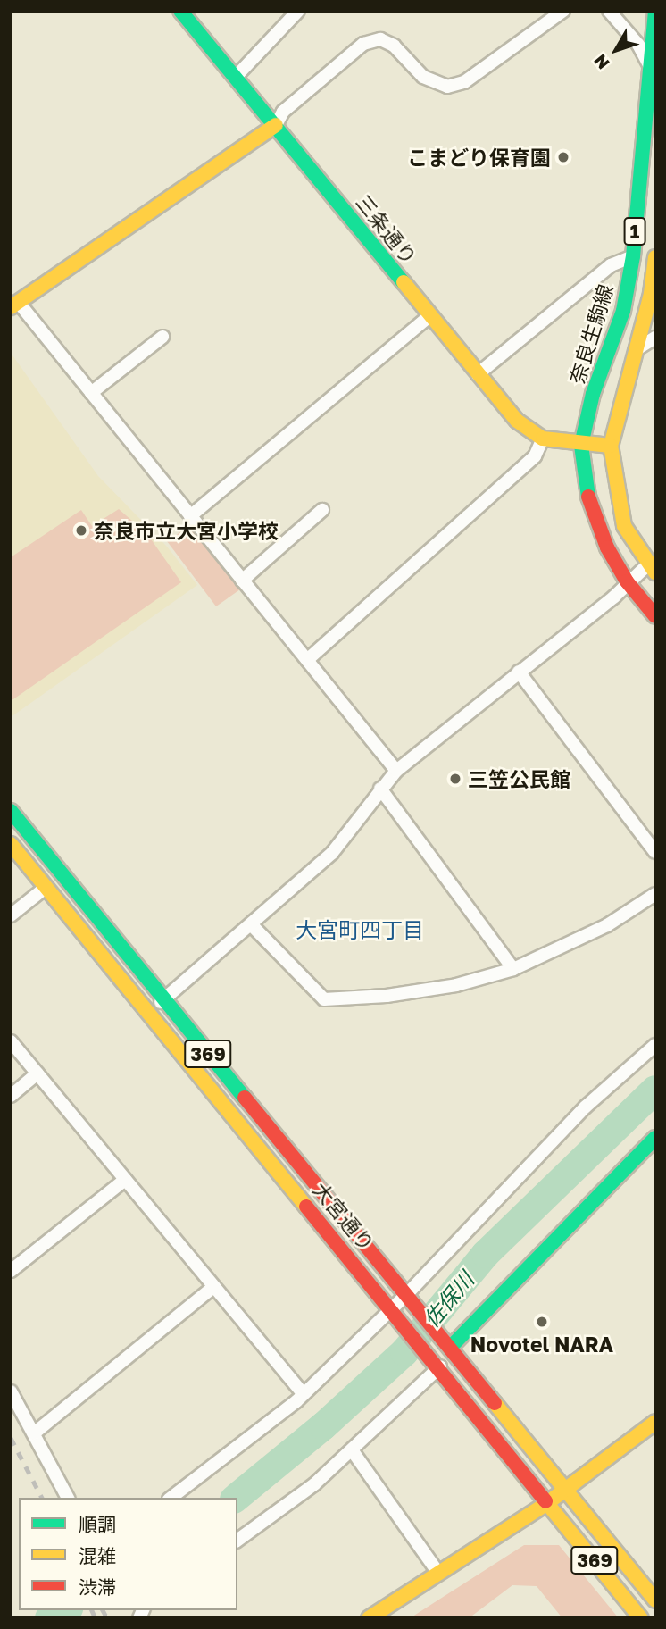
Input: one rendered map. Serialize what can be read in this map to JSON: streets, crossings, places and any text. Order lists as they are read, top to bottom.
{
  "streets": {
    "main road": [
      "三条通り",
      "1",
      "奈良生駒線",
      "369",
      "大宮通り"
    ]
  },
  "crossings": [
    ["三条通り", "1"],
    ["三条通り", "奈良生駒線"],
    ["1", "奈良生駒線"]
  ],
  "districts": ["大宮町四丁目"],
  "water": ["佐保川"],
  "places": [
    "こまどり保育園",
    "奈良市立大宮小学校",
    "三笠公民館",
    "Novotel NARA"
  ],
  "legend": ["順調", "混雑", "渋滞"],
  "north": "bottom left"
}
